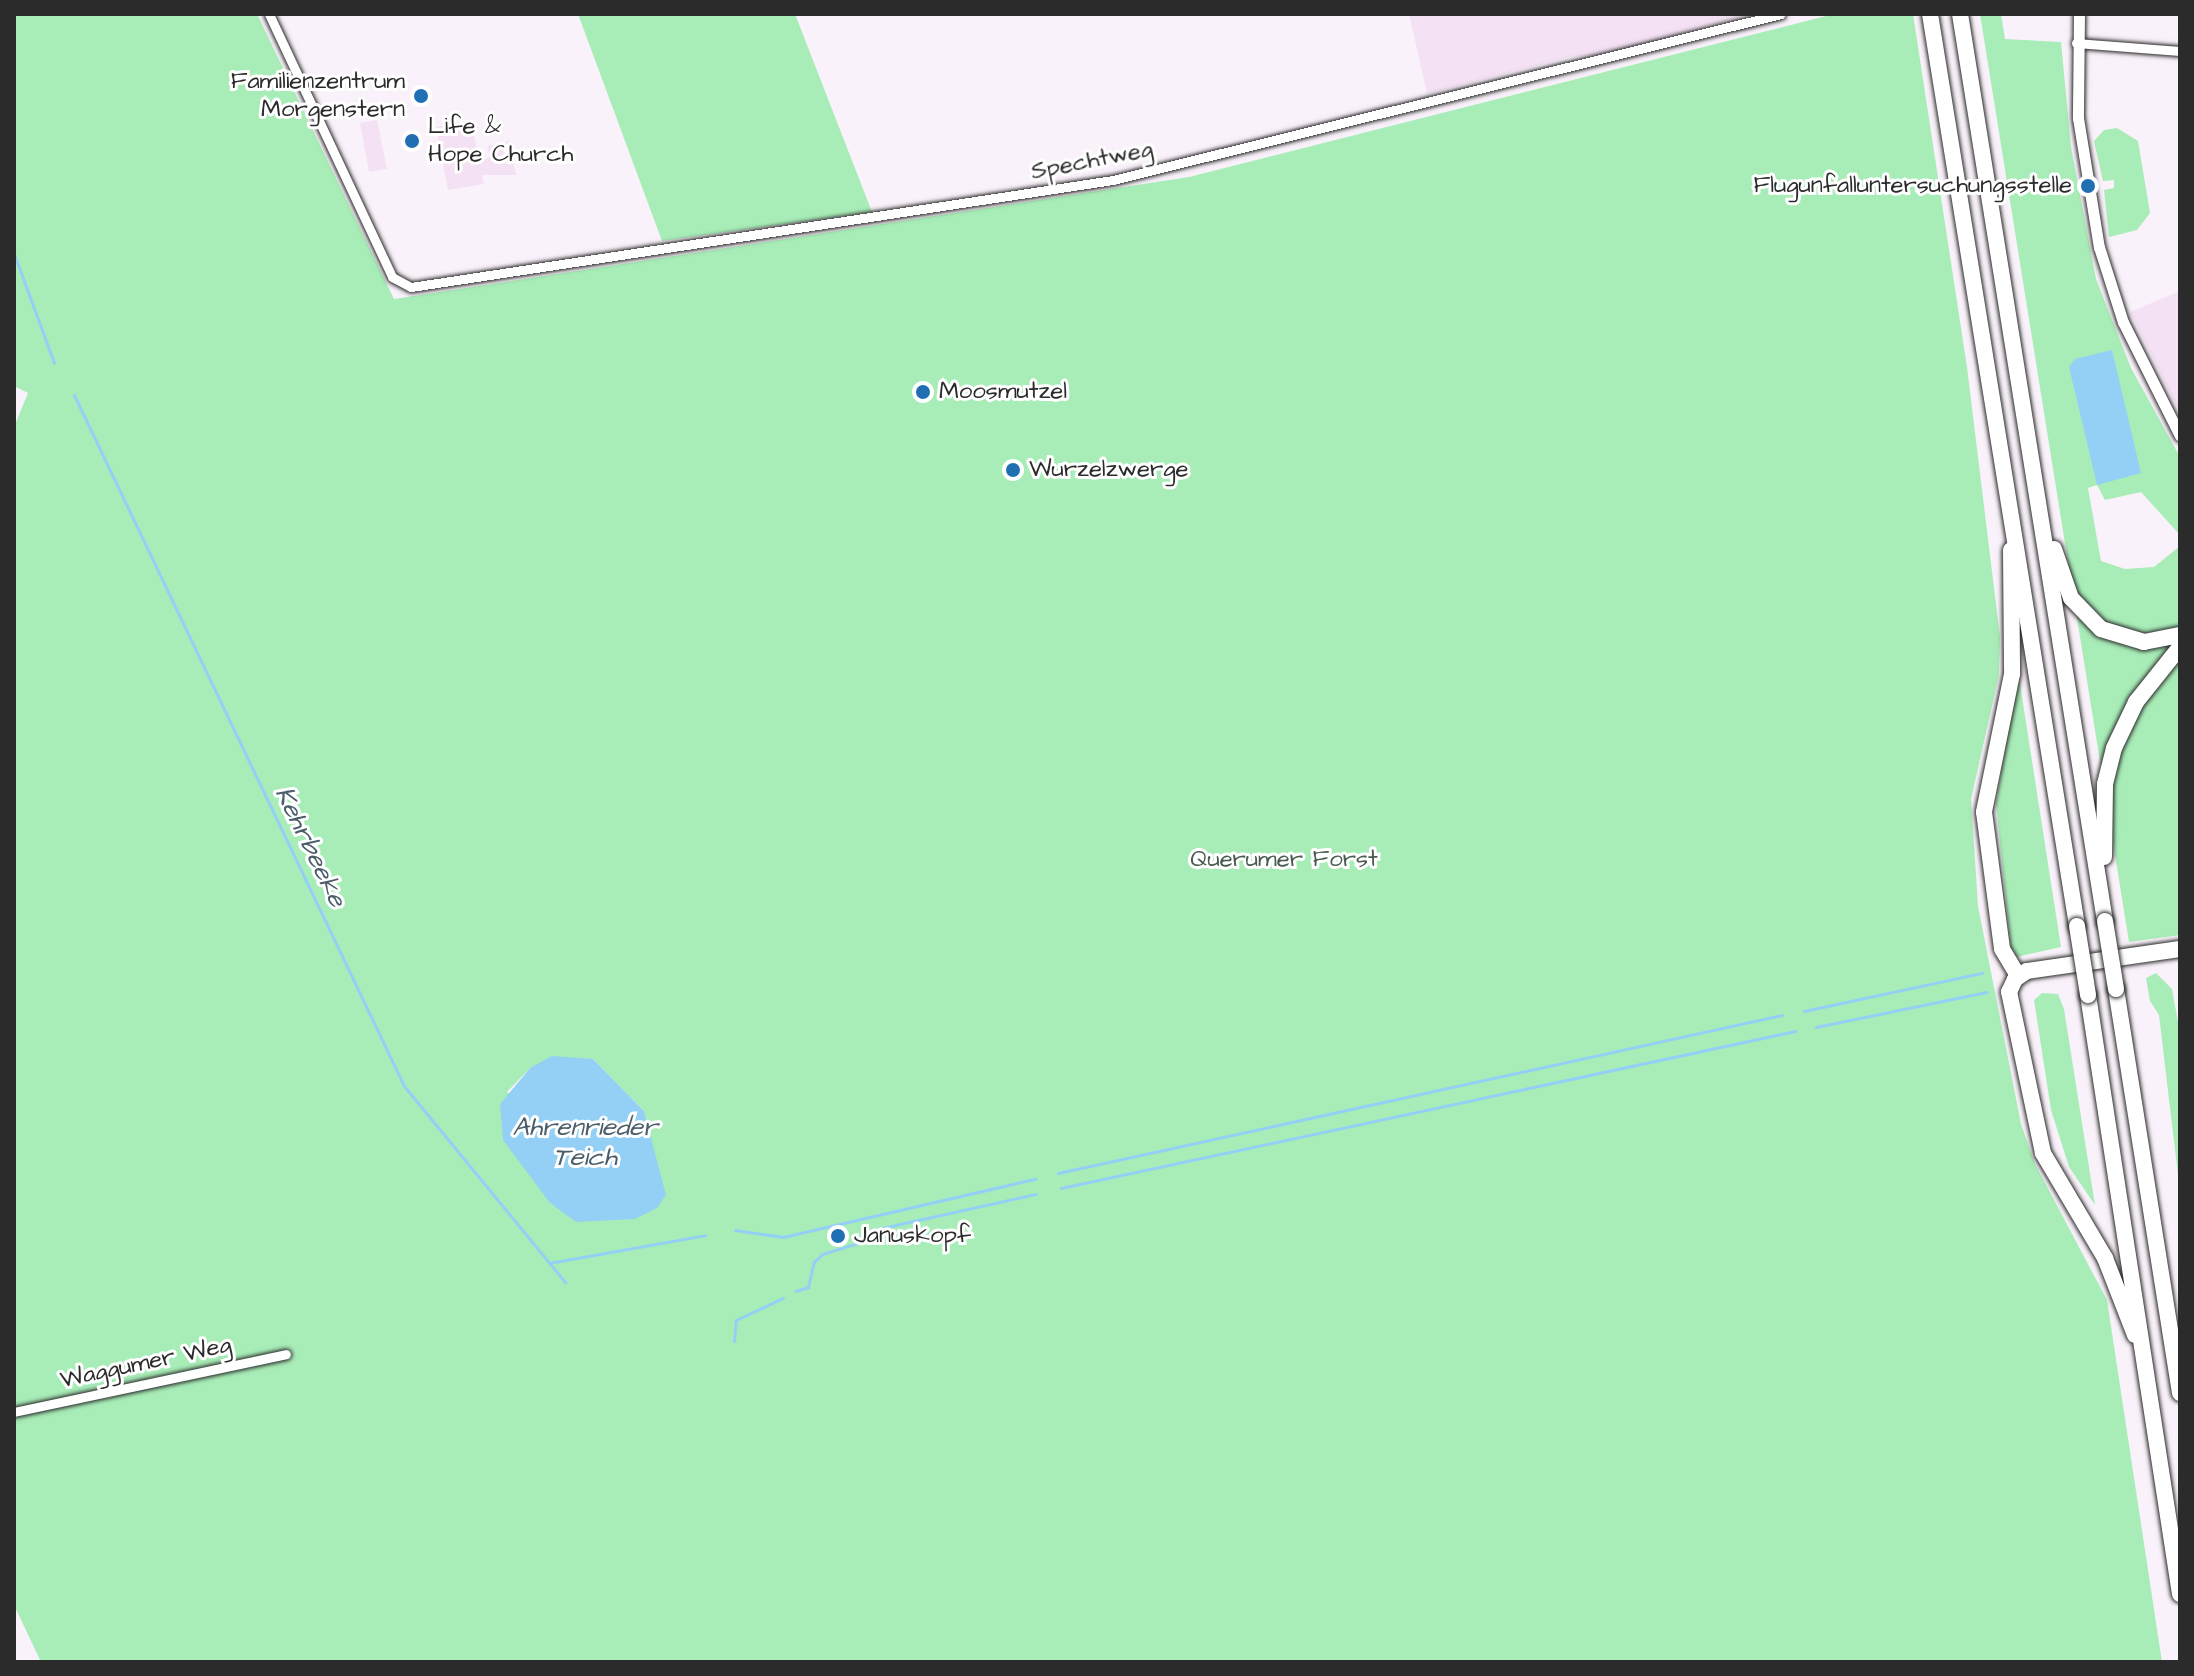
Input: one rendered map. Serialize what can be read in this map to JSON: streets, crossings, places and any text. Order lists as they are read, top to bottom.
{
  "streets": {
    "street": ["Spechtweg", "Waggumer Weg"]
  },
  "water": ["Kehrbeeke", "Ahrenrieder Teich"],
  "parks": ["Querumer Forst"],
  "places": [
    "Familienzentrum Morgenstern",
    "Life & Hope Church",
    "Flugunfalluntersuchungsstelle",
    "Moosmutzel",
    "Wurzelzwerge",
    "Januskopf"
  ]
}
